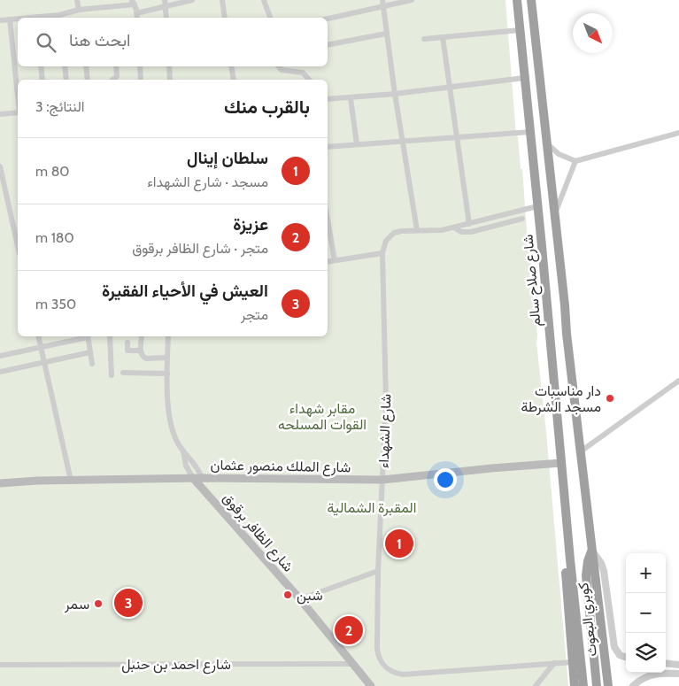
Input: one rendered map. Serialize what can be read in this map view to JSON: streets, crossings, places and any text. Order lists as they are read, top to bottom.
{
  "streets": {
    "highway": ["شارع صلاح سالم", "كوبري البعوث"],
    "main road": ["شارع الملك منصور عثمان", "شارع الظافر برقوق"],
    "street": ["شارع الشهداء", "شارع احمد بن حنبل"]
  },
  "crossings": [
    ["شارع صلاح سالم", "شارع الشهداء"],
    ["شارع صلاح سالم", "شارع الملك منصور عثمان"],
    ["شارع صلاح سالم", "كوبري البعوث"],
    ["شارع الشهداء", "شارع الملك منصور عثمان"],
    ["شارع الملك منصور عثمان", "شارع الظافر برقوق"],
    ["شارع الظافر برقوق", "شارع احمد بن حنبل"]
  ],
  "parks": ["مقابر شهداء القوات المسلحه", "المقبرة الشمالية"],
  "places": ["دار مناسبات مسجد الشرطة", "شبن", "سمر"],
  "north": "bottom right",
  "page": {
    "search": "ابحث هنا",
    "heading": ["بالقرب منك", "النتائج: 3"],
    "list": [
      {
        "mark": "1",
        "name": "سلطان إينال",
        "note": "مسجد · شارع الشهداء",
        "value": "80 m"
      },
      {
        "mark": "2",
        "name": "عزيزة",
        "note": "متجر · شارع الظافر برقوق",
        "value": "180 m"
      },
      {
        "mark": "3",
        "name": "العيش في الأحياء الفقيرة",
        "note": "متجر",
        "value": "350 m"
      }
    ],
    "pins": ["1", "3", "2"],
    "map_buttons": ["+", "−"]
  }
}
